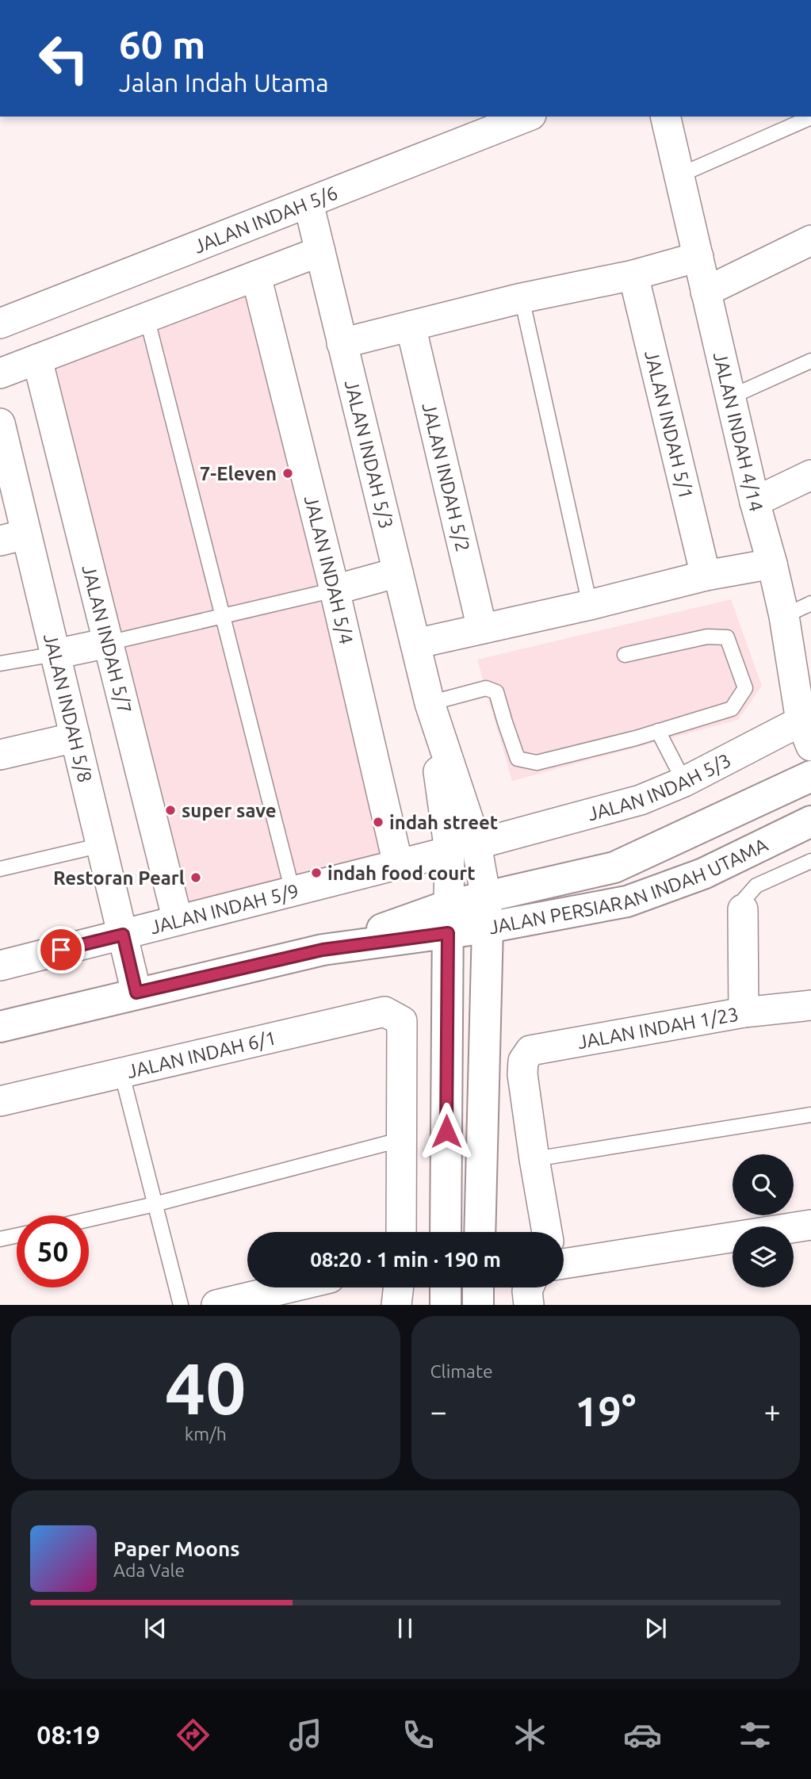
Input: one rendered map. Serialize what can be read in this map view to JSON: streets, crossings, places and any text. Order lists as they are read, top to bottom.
{
  "streets": {
    "main road": ["JALAN PERSIARAN INDAH UTAMA"],
    "street": [
      "JALAN INDAH 5/6",
      "JALAN INDAH 5/1",
      "JALAN INDAH 4/14",
      "JALAN INDAH 5/3",
      "JALAN INDAH 5/2",
      "JALAN INDAH 5/4",
      "JALAN INDAH 5/7",
      "JALAN INDAH 5/8",
      "JALAN INDAH 5/9",
      "JALAN INDAH 1/23",
      "JALAN INDAH 6/1"
    ]
  },
  "crossings": [
    ["JALAN INDAH 5/6", "JALAN INDAH 5/3"],
    ["JALAN INDAH 4/14", "JALAN INDAH 5/3"],
    ["JALAN INDAH 5/3", "JALAN PERSIARAN INDAH UTAMA"],
    ["JALAN INDAH 5/3", "JALAN INDAH 5/9"],
    ["JALAN INDAH 5/4", "JALAN INDAH 5/9"],
    ["JALAN INDAH 5/7", "JALAN INDAH 5/9"],
    ["JALAN INDAH 5/8", "JALAN INDAH 5/9"]
  ],
  "places": [
    "7-Eleven",
    "super save",
    "indah street",
    "indah food court",
    "Restoran Pearl"
  ],
  "page": {
    "turn": ["60 m", "Jalan Indah Utama"],
    "limit": "50",
    "trip": "08:20 · 1 min · 190 m",
    "tile": [
      ["40", "km/h"],
      "Climate"
    ],
    "heat": ["−", "19°", "+"],
    "song": ["Paper Moons", "Ada Vale"],
    "tabs": "08:19"
  }
}
